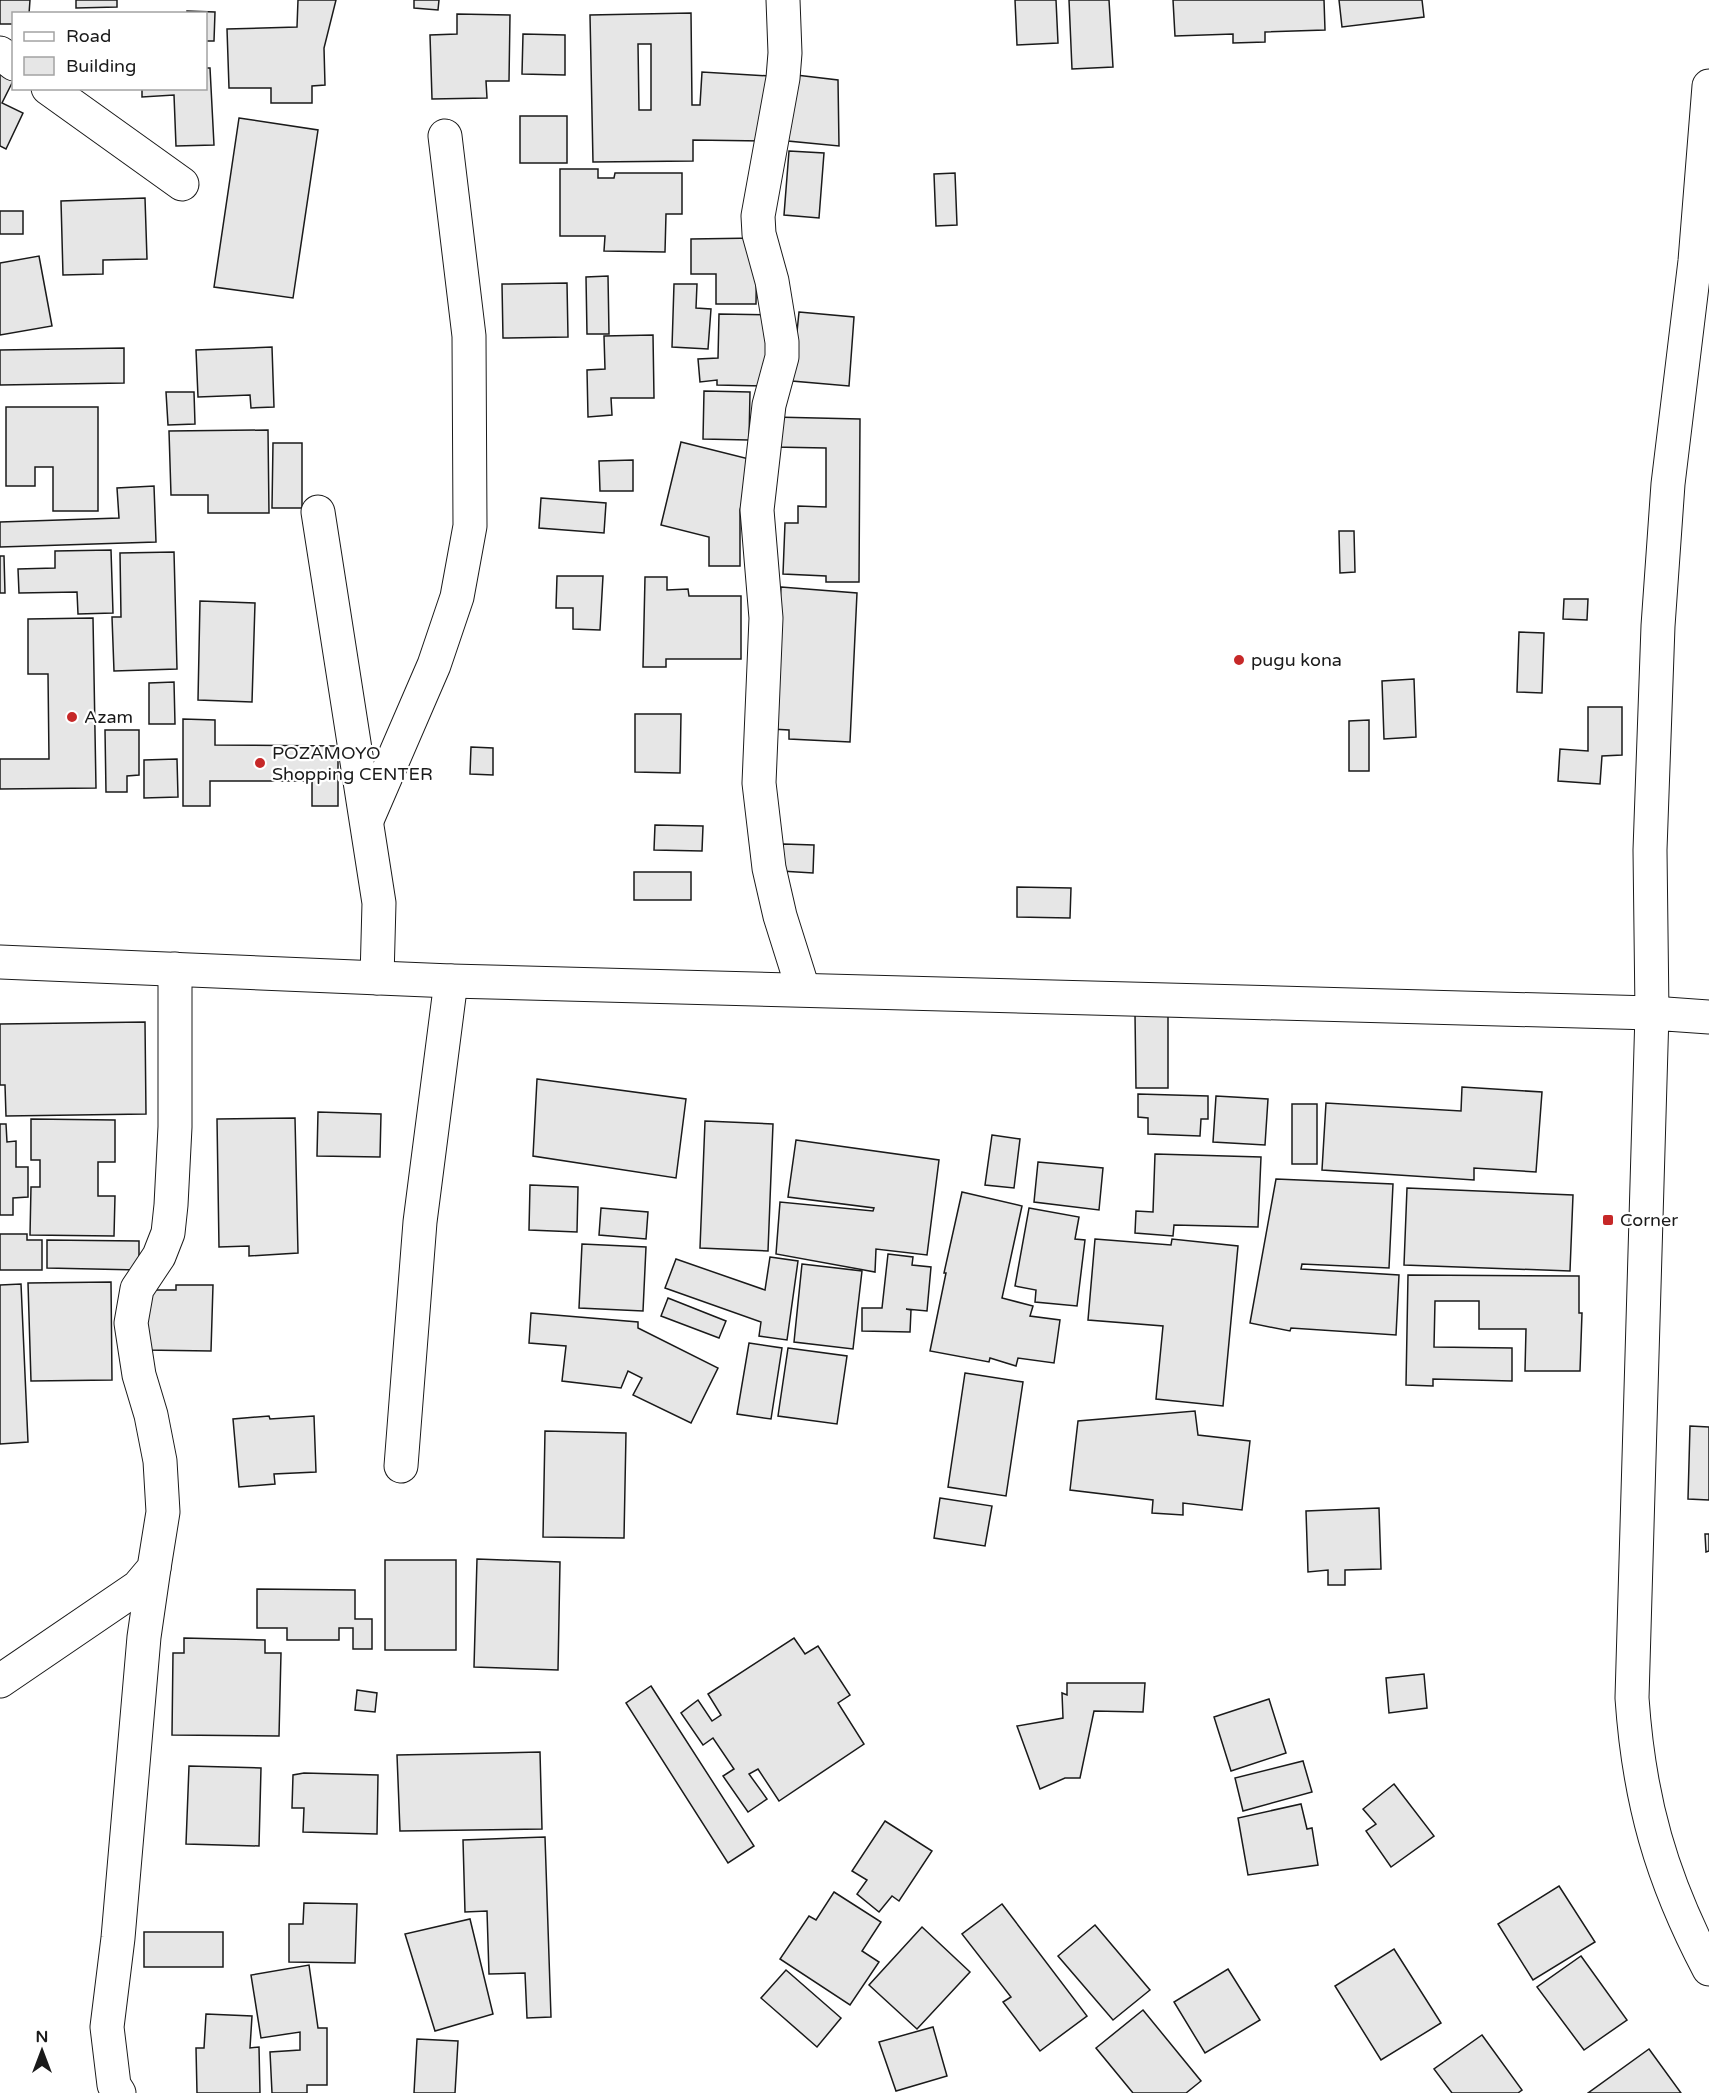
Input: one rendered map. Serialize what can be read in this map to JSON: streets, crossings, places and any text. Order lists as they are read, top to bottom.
{
  "places": {
    "other": ["pugu kona", "Azam", "POZAMOYO Shopping CENTER"],
    "transit": ["Corner"]
  },
  "legend": ["Road", "Building"],
  "north": "top"
}
